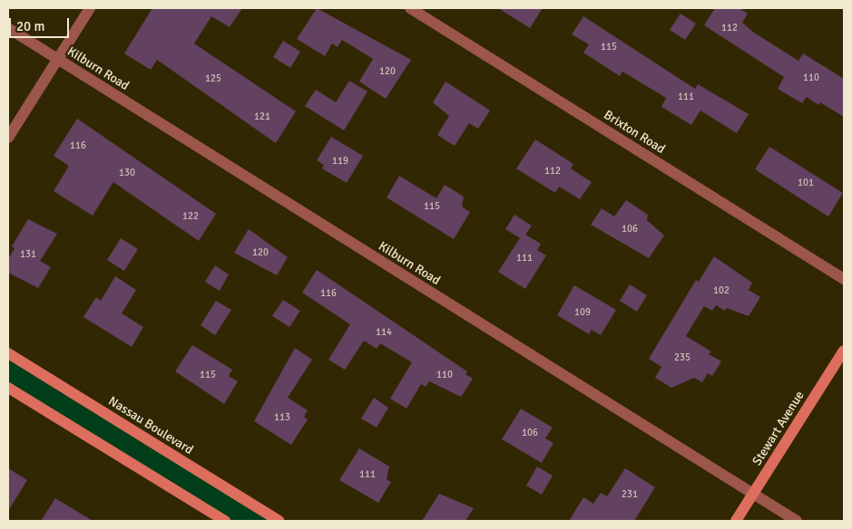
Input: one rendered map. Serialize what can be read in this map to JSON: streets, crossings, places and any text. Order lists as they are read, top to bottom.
{
  "streets": {
    "main road": ["Nassau Boulevard", "Stewart Avenue"],
    "street": ["Kilburn Road", "Brixton Road"]
  },
  "crossings": [
    ["Kilburn Road", "Stewart Avenue"]
  ],
  "house_numbers": [
    "112",
    "115",
    "120",
    "110",
    "125",
    "111",
    "121",
    "116",
    "119",
    "112",
    "130",
    "101",
    "115",
    "122",
    "106",
    "120",
    "131",
    "111",
    "102",
    "116",
    "109",
    "114",
    "235",
    "115",
    "110",
    "113",
    "106",
    "111",
    "231"
  ],
  "scale_bar": "20 m"
}
